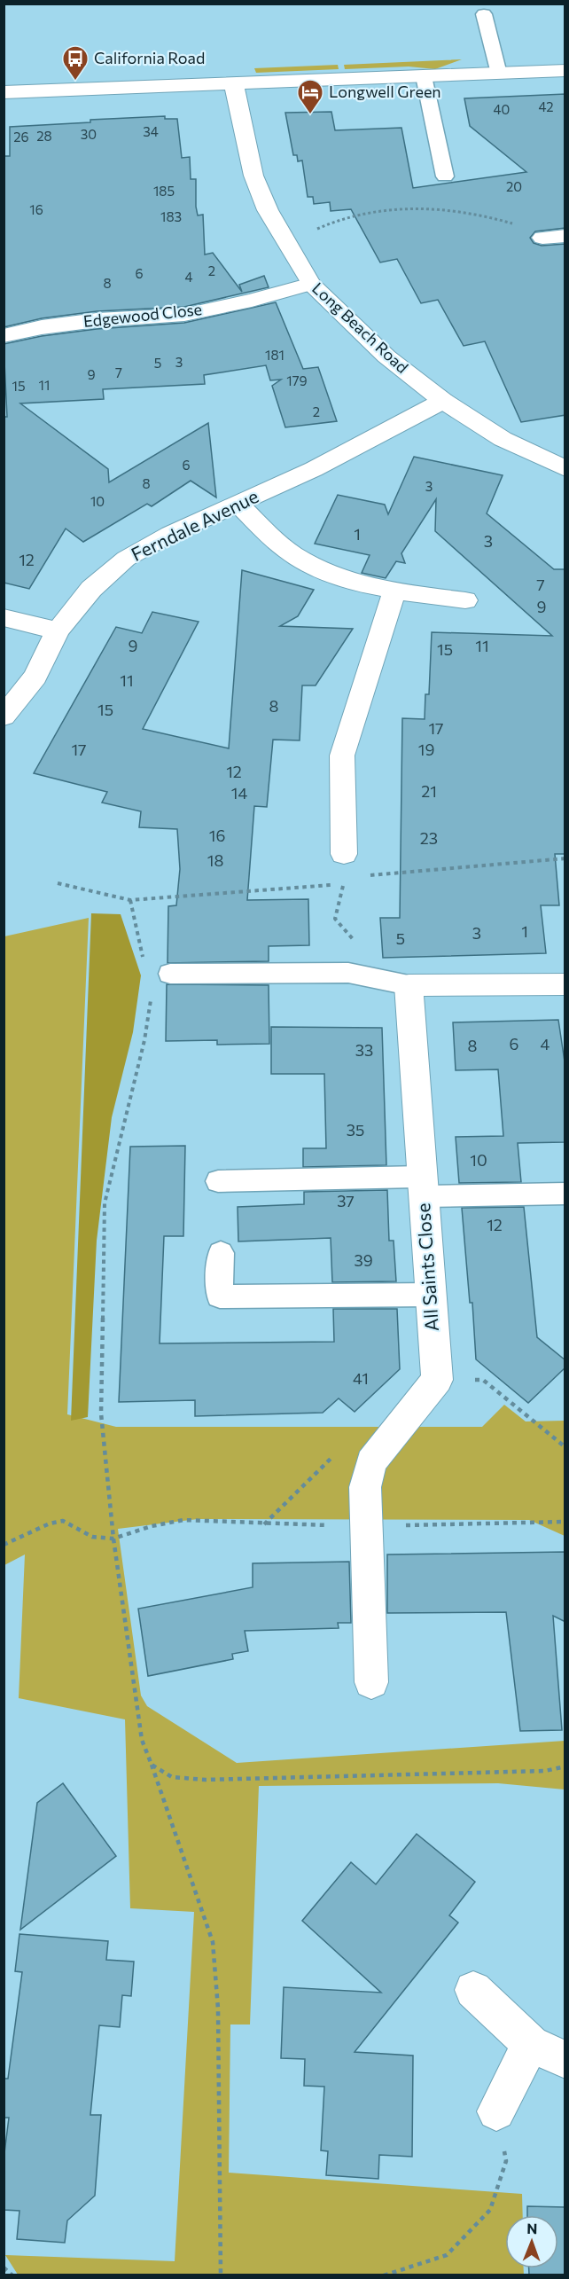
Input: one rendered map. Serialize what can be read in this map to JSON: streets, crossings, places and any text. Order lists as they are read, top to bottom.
{
  "streets": {
    "street": [
      "Edgewood Close",
      "Long Beach Road",
      "Ferndale Avenue",
      "All Saints Close"
    ]
  },
  "crossings": [
    ["Edgewood Close", "Long Beach Road"],
    ["Long Beach Road", "Ferndale Avenue"]
  ],
  "places": {
    "bus stop": ["California Road"],
    "hotel": ["Longwell Green"]
  },
  "house_numbers": [
    "42",
    "40",
    "34",
    "30",
    "28",
    "26",
    "20",
    "185",
    "16",
    "183",
    "2",
    "6",
    "4",
    "8",
    "181",
    "3",
    "5",
    "7",
    "9",
    "179",
    "11",
    "15",
    "2",
    "6",
    "8",
    "3",
    "10",
    "1",
    "3",
    "12",
    "7",
    "9",
    "9",
    "11",
    "15",
    "11",
    "8",
    "15",
    "17",
    "17",
    "19",
    "12",
    "21",
    "14",
    "16",
    "23",
    "18",
    "1",
    "3",
    "5",
    "6",
    "4",
    "8",
    "33",
    "35",
    "10",
    "37",
    "12",
    "39",
    "41"
  ],
  "north": "top"
}
